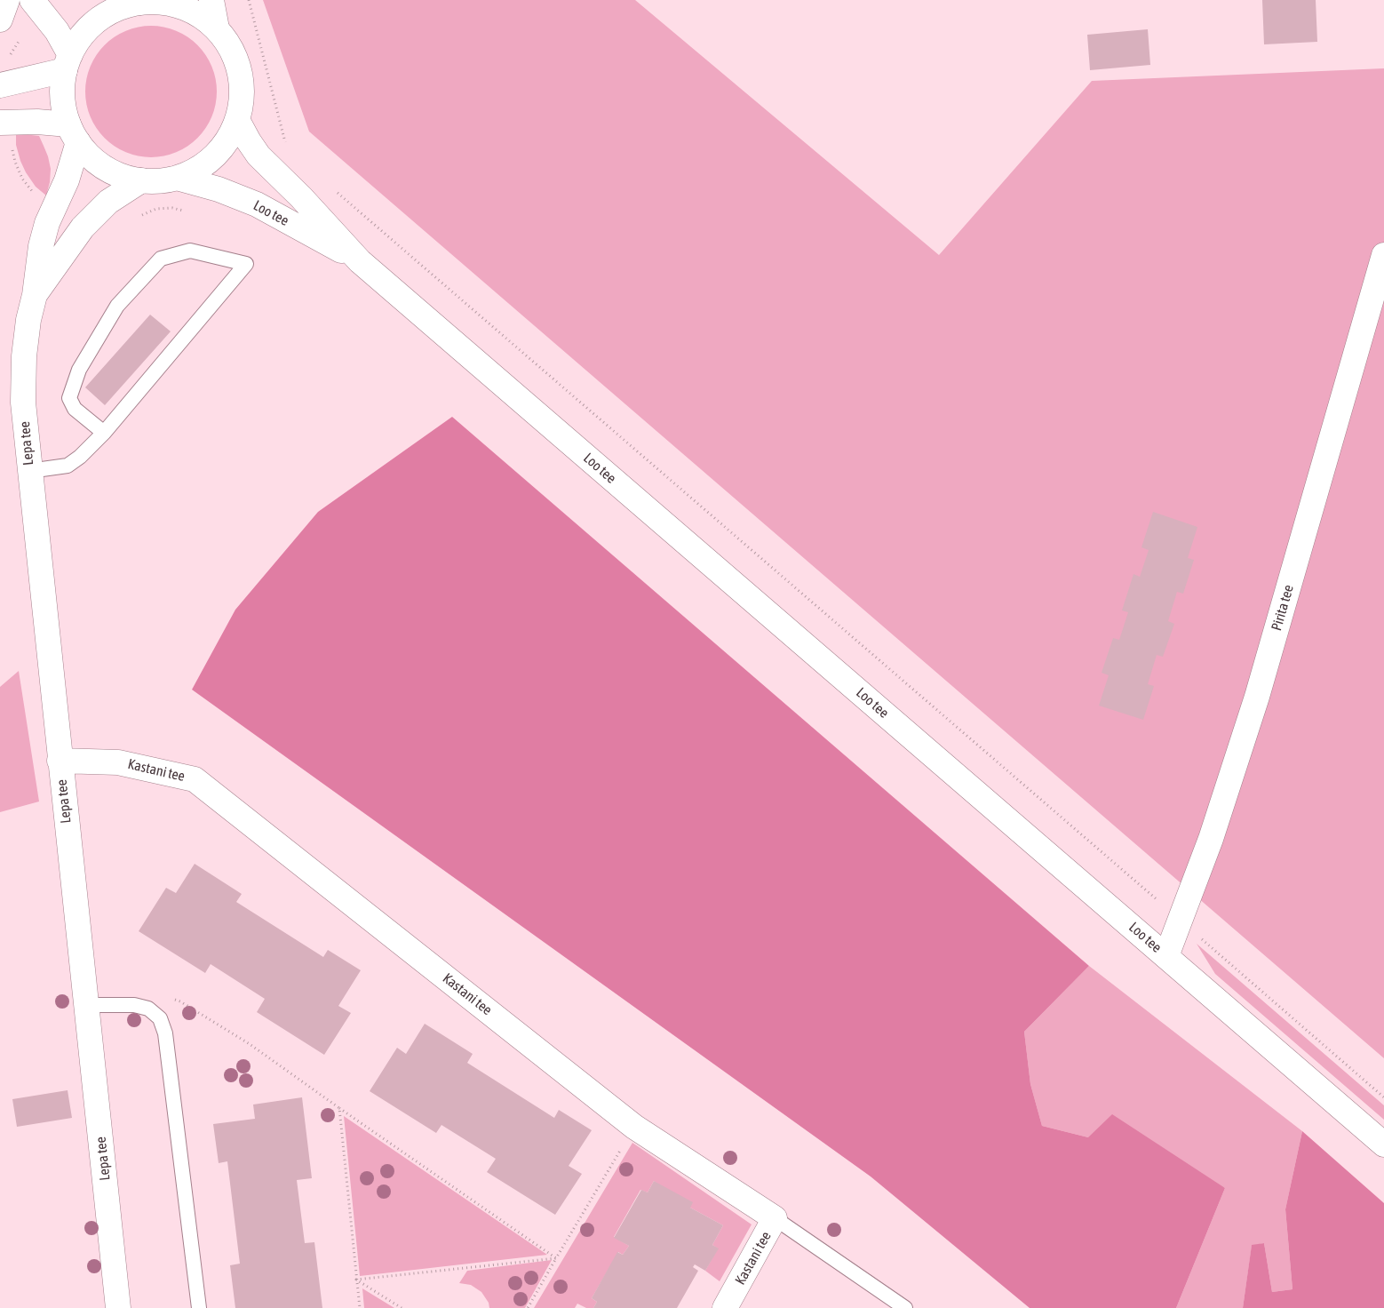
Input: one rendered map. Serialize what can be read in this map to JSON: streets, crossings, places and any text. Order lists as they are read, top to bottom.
{
  "streets": {
    "street": [
      "Loo tee",
      "Lepa tee",
      "Pirita tee",
      "Kastani tee"
    ]
  },
  "crossings": [
    ["Loo tee", "Pirita tee"],
    ["Lepa tee", "Kastani tee"]
  ]
}
